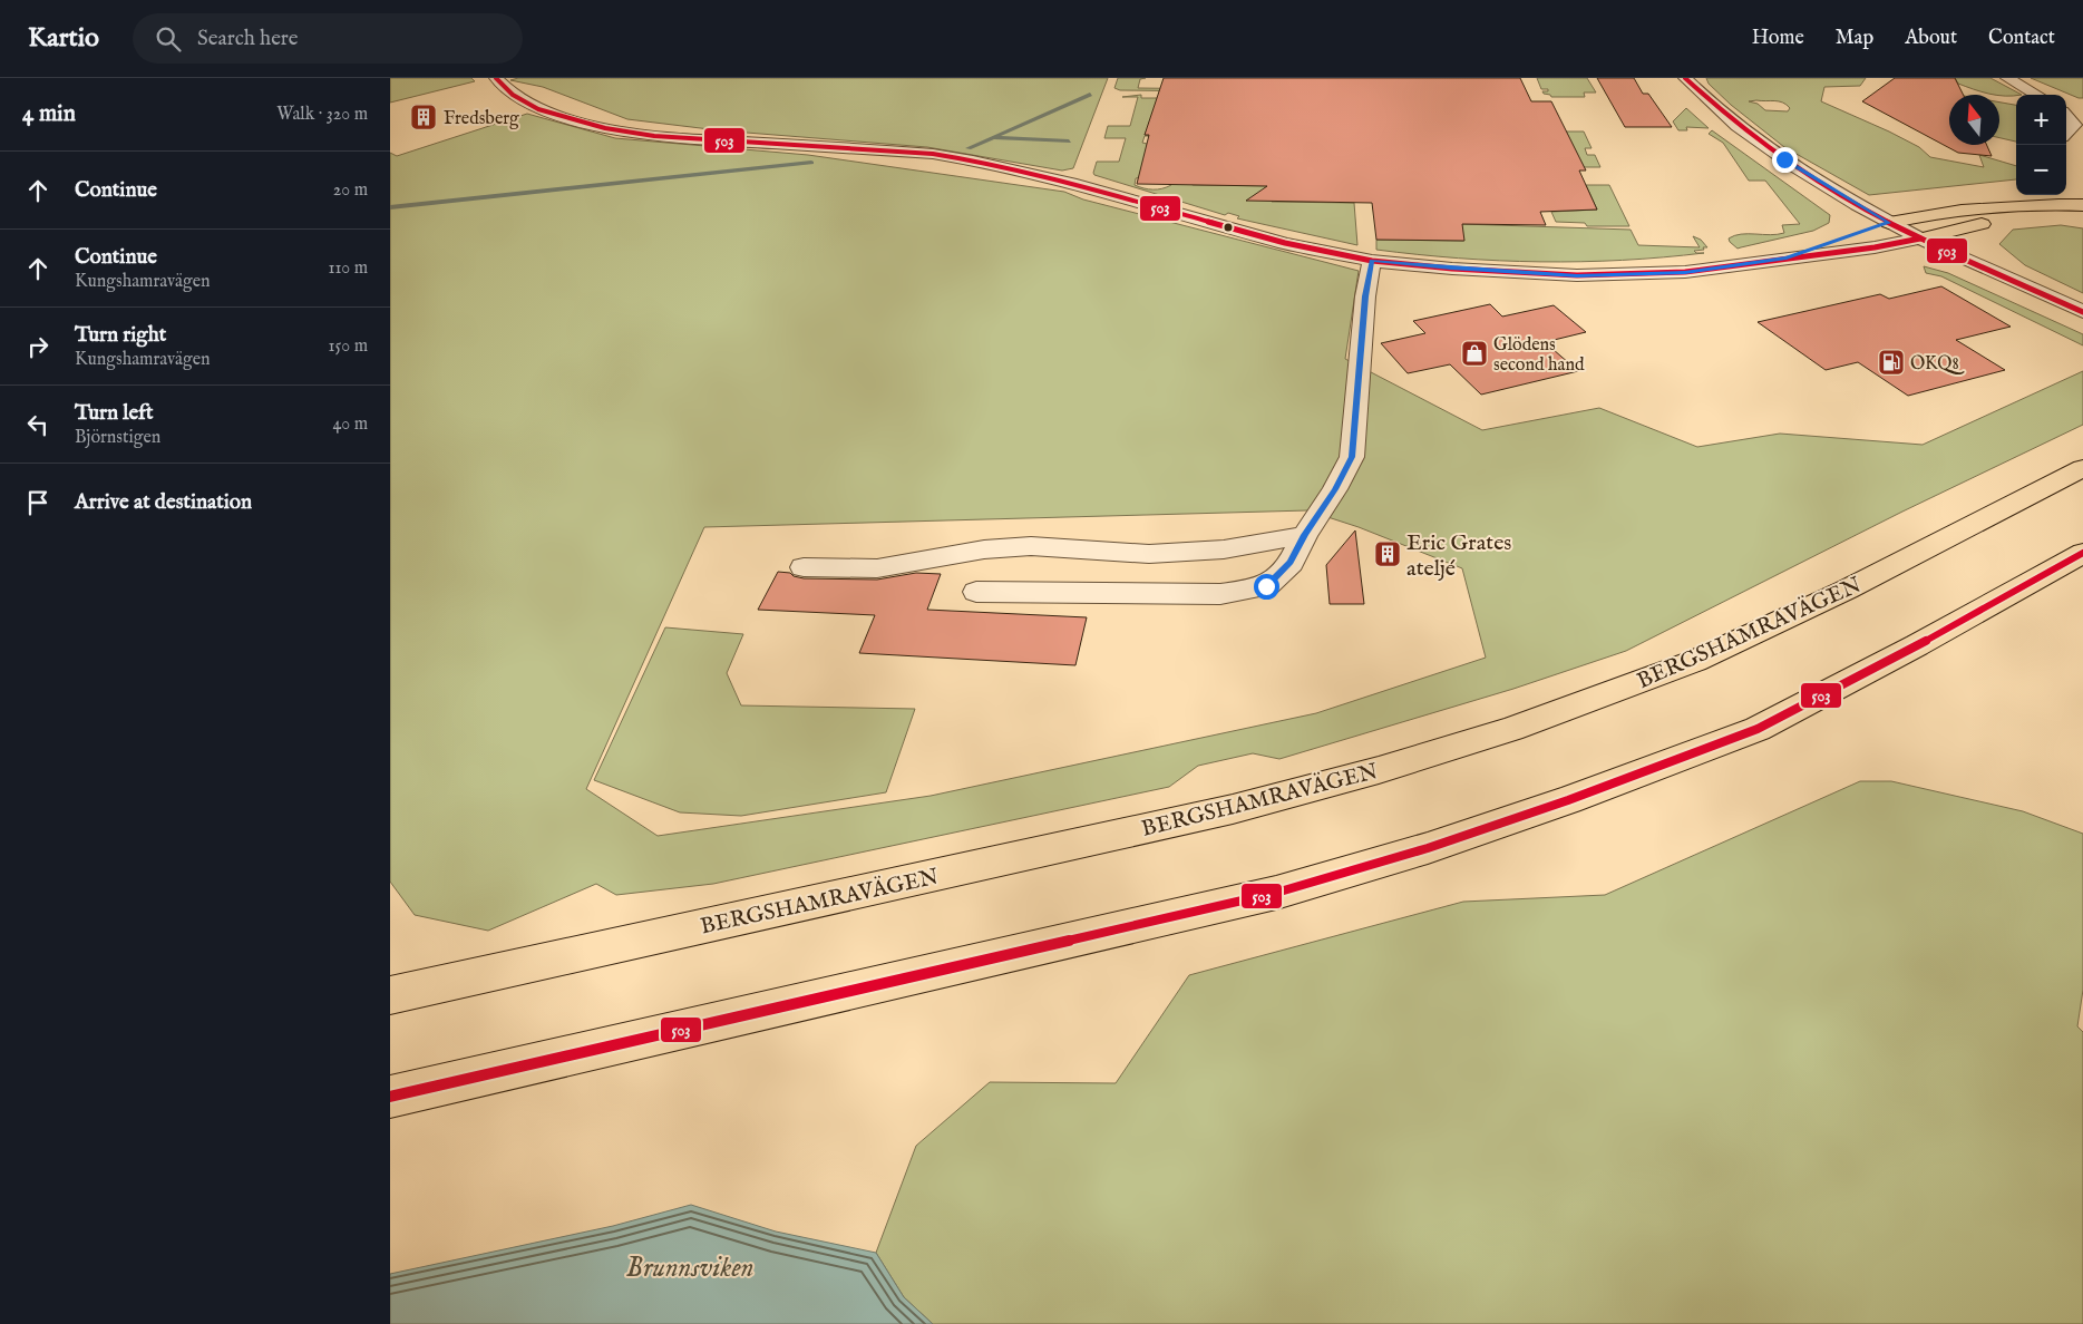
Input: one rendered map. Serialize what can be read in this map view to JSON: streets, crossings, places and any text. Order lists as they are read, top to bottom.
{
  "streets": {
    "highway": ["BERGSHAMRAVÄGEN"]
  },
  "water": ["Brunnsviken"],
  "places": {
    "building": ["Fredsberg", "Eric Grates ateljé"],
    "shop": ["Glödens second hand"],
    "fuel station": ["OKQ8"]
  },
  "lines": ["transit line 503"],
  "north": "top",
  "page": {
    "header": "Kartio",
    "search": "Search here",
    "nav": [
      "Home",
      "Map",
      "About",
      "Contact"
    ],
    "heading": ["4 min", "Walk · 320 m"],
    "map_buttons": ["+", "−"],
    "list": [
      ["Continue", "20 m"],
      ["Continue", "Kungshamravägen", "110 m"],
      ["Turn right", "Kungshamravägen", "150 m"],
      ["Turn left", "Björnstigen", "40 m"],
      "Arrive at destination"
    ]
  }
}
